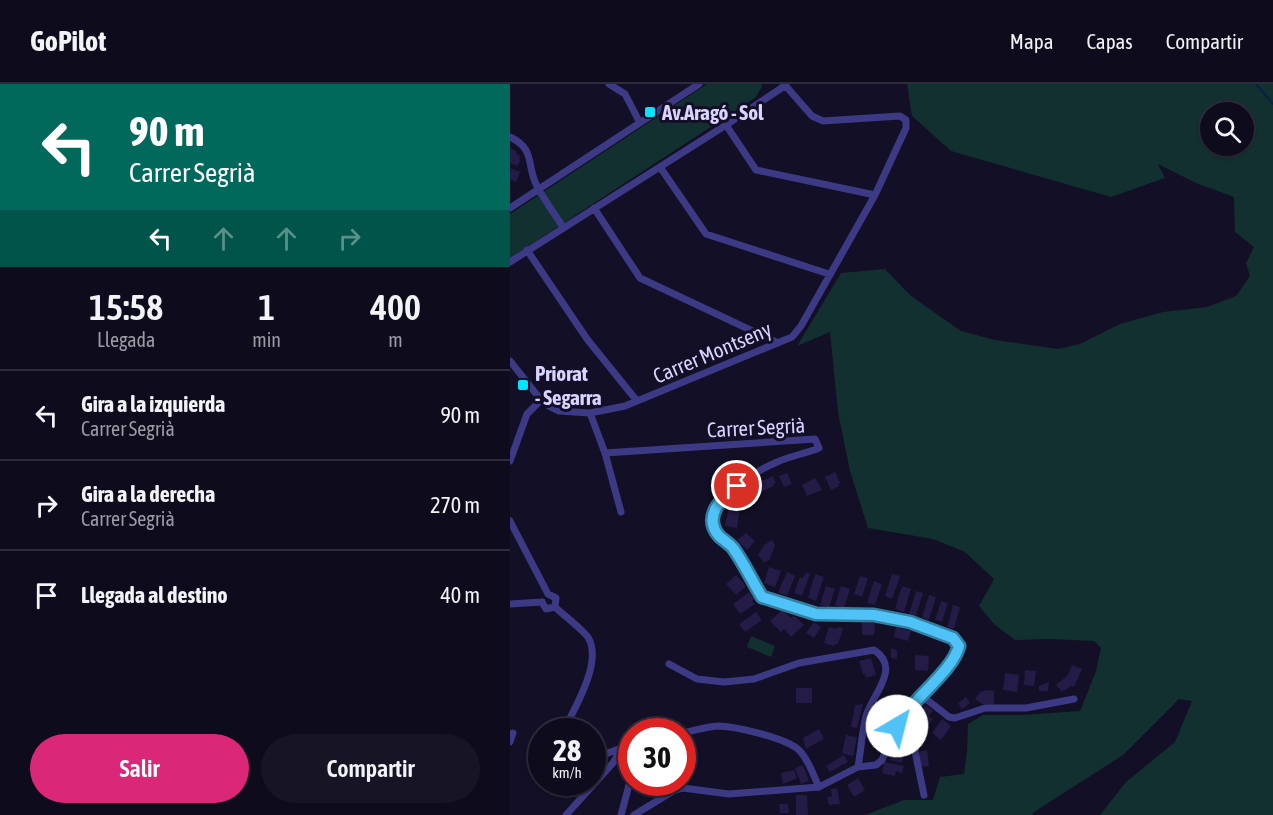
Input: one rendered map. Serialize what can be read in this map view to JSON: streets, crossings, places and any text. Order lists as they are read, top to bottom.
{
  "streets": {
    "street": ["Carrer Montseny", "Carrer Segrià"]
  },
  "places": {
    "transit": ["Av.Aragó - Sol", "Priorat - Segarra"]
  },
  "page": {
    "header": "GoPilot",
    "nav": ["Mapa", "Capas", "Compartir"],
    "turn": ["90 m", "Carrer Segrià"],
    "eta": [
      "15:58",
      "Llegada",
      "1",
      "min",
      "400",
      "m"
    ],
    "list": [
      {
        "name": "Gira a la izquierda",
        "note": "Carrer Segrià",
        "value": "90 m"
      },
      {
        "name": "Gira a la derecha",
        "note": "Carrer Segrià",
        "value": "270 m"
      },
      {
        "name": "Llegada al destino",
        "value": "40 m"
      }
    ],
    "speed": "28 km/h",
    "limit": "30",
    "buttons": ["Salir", "Compartir"]
  }
}
